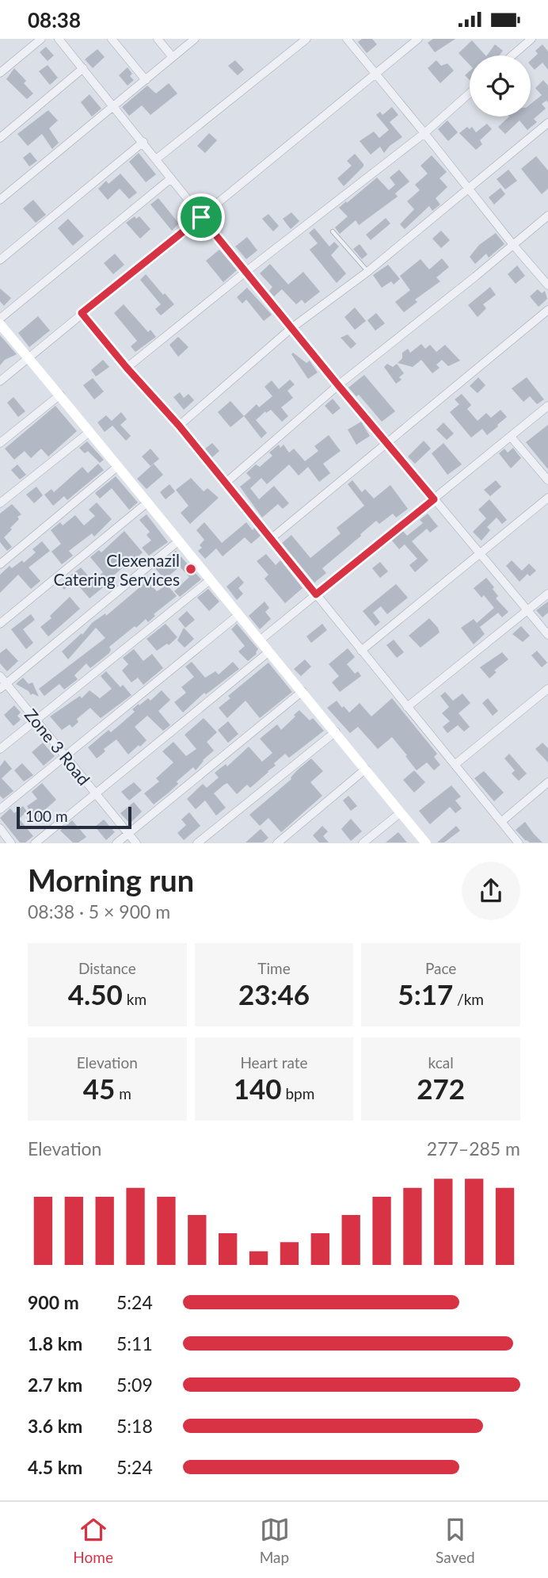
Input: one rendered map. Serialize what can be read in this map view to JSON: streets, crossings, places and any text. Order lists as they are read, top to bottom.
{
  "streets": {
    "street": ["Zone 3 Road"]
  },
  "places": ["Clexenazil Catering Services"],
  "scale_bar": "100 m",
  "page": {
    "status": "08:38",
    "scale": "100 m",
    "heading": ["Morning run", "08:38 · 5 × 900 m"],
    "stats": [
      ["Distance", "4.50 km"],
      ["Time", "23:46"],
      ["Pace", "5:17 /km"],
      ["Elevation", "45 m"],
      ["Heart rate", "140 bpm"],
      ["kcal", "272"]
    ],
    "chart": ["Elevation", "277–285 m"],
    "list": [
      {
        "name": "900 m",
        "note": "5:24"
      },
      {
        "name": "1.8 km",
        "note": "5:11"
      },
      {
        "name": "2.7 km",
        "note": "5:09"
      },
      {
        "name": "3.6 km",
        "note": "5:18"
      },
      {
        "name": "4.5 km",
        "note": "5:24"
      }
    ],
    "tabs": ["Home", "Map", "Saved"]
  }
}
